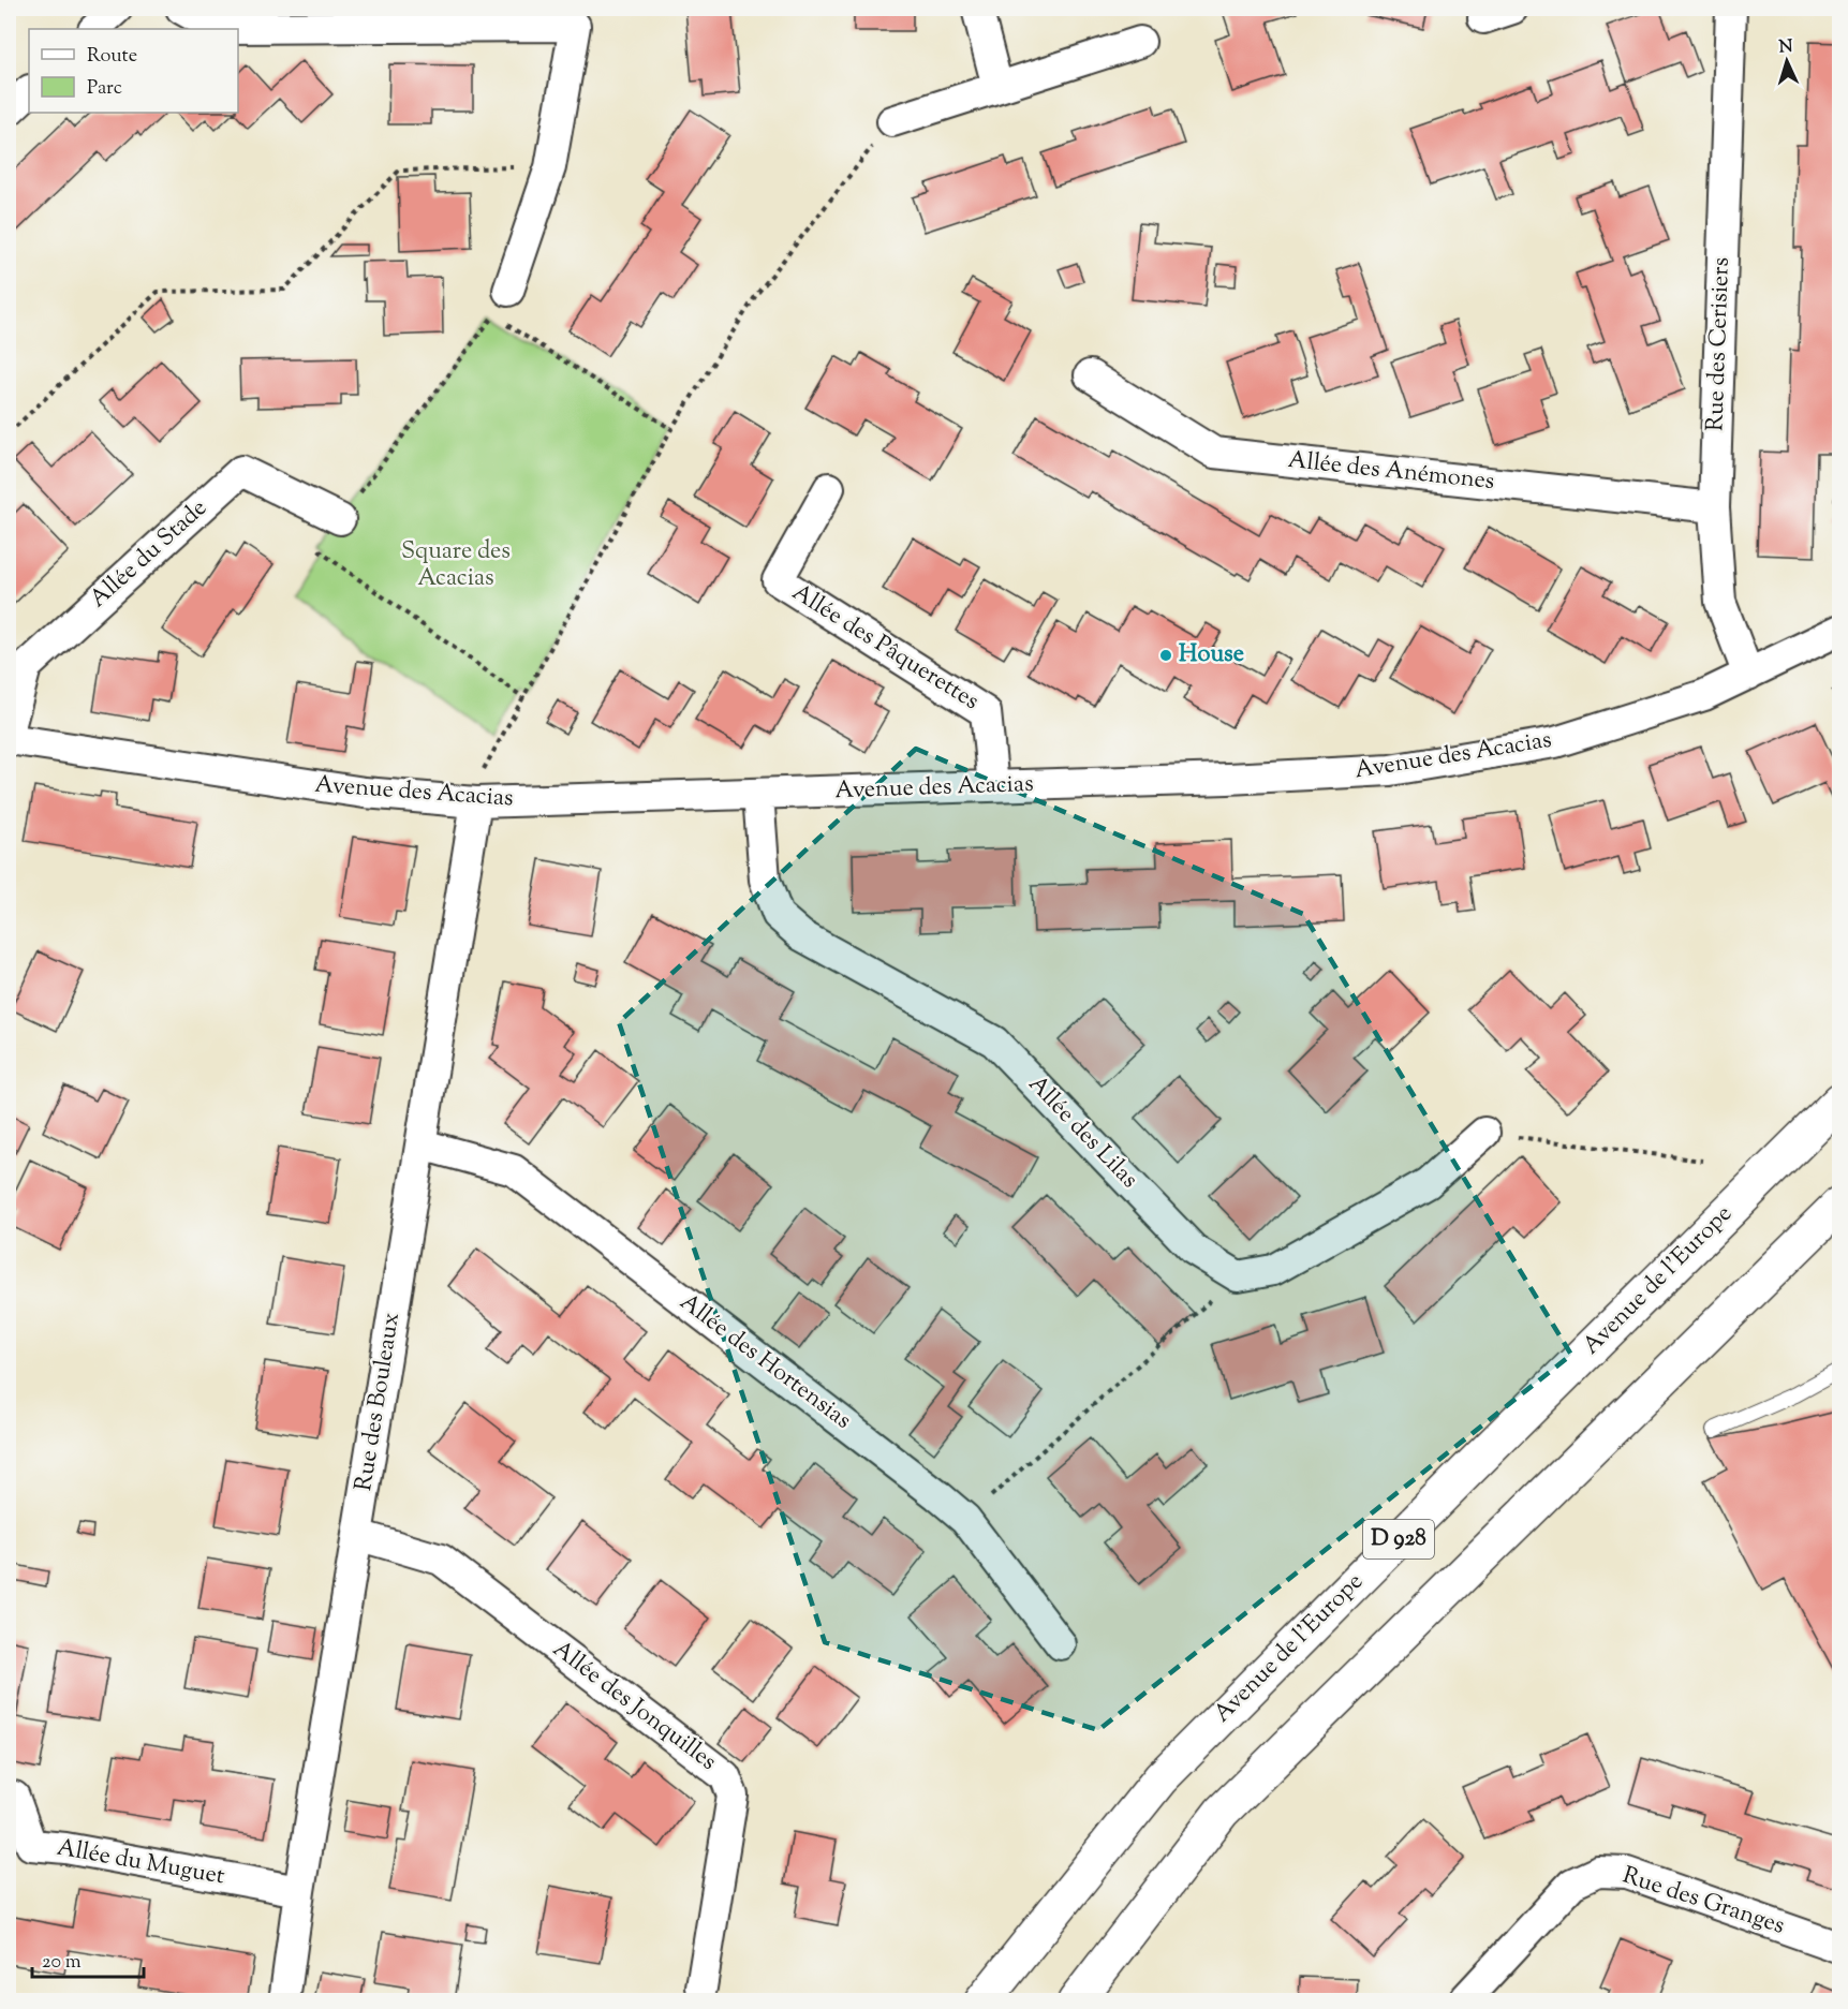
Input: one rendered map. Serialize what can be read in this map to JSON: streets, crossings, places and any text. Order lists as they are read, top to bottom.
{
  "streets": {
    "main road": ["Avenue de l'Europe", "D 928"],
    "street": [
      "Rue des Cerisiers",
      "Allée des Anémones",
      "Allée du Stade",
      "Allée des Pâquerettes",
      "Avenue des Acacias",
      "Allée des Lilas",
      "Allée des Hortensias",
      "Rue des Bouleaux",
      "Allée des Jonquilles",
      "Allée du Muguet",
      "Rue des Granges"
    ]
  },
  "crossings": [
    ["Rue des Cerisiers", "Allée des Anémones"],
    ["Rue des Cerisiers", "Avenue des Acacias"],
    ["Allée des Pâquerettes", "Avenue des Acacias"],
    ["Avenue des Acacias", "Allée des Lilas"],
    ["Avenue des Acacias", "Rue des Bouleaux"],
    ["Allée des Hortensias", "Rue des Bouleaux"],
    ["Rue des Bouleaux", "Allée des Jonquilles"],
    ["Rue des Bouleaux", "Allée du Muguet"]
  ],
  "parks": ["Square des Acacias"],
  "places": ["House"],
  "legend": ["Route", "Parc"],
  "scale_bar": "20 m",
  "north": "top"
}
